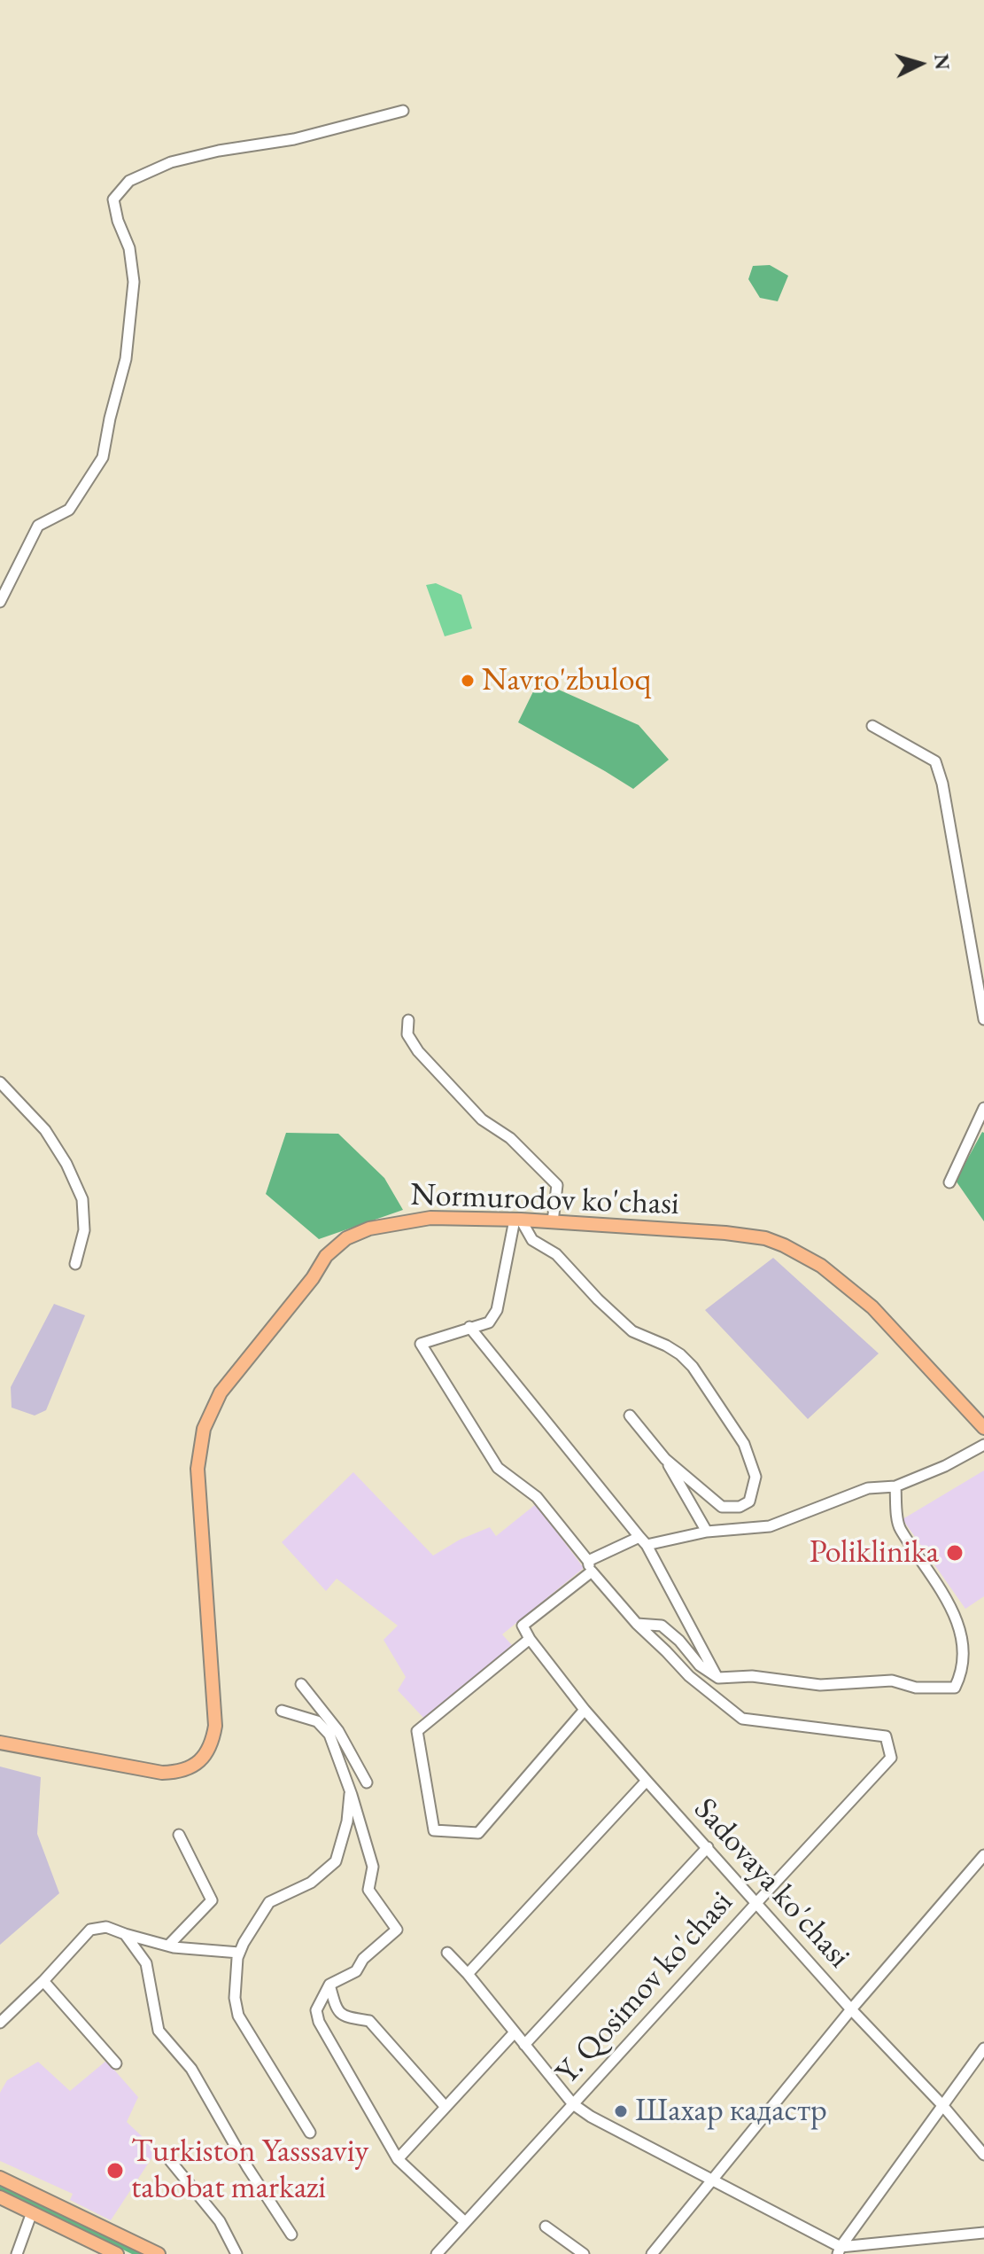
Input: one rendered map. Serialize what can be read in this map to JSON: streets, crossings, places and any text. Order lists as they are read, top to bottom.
{
  "streets": {
    "main road": ["Normurodov ko'chasi"],
    "street": ["Sadovaya ko'chasi", "Y. Qosimov ko'chasi"]
  },
  "crossings": [
    ["Sadovaya ko'chasi", "Y. Qosimov ko'chasi"]
  ],
  "places": [
    "Navro'zbuloq",
    "Poliklinika",
    "Шахар кадастр",
    "Turkiston Yasssaviy tabobat markazi"
  ],
  "north": "right"
}
